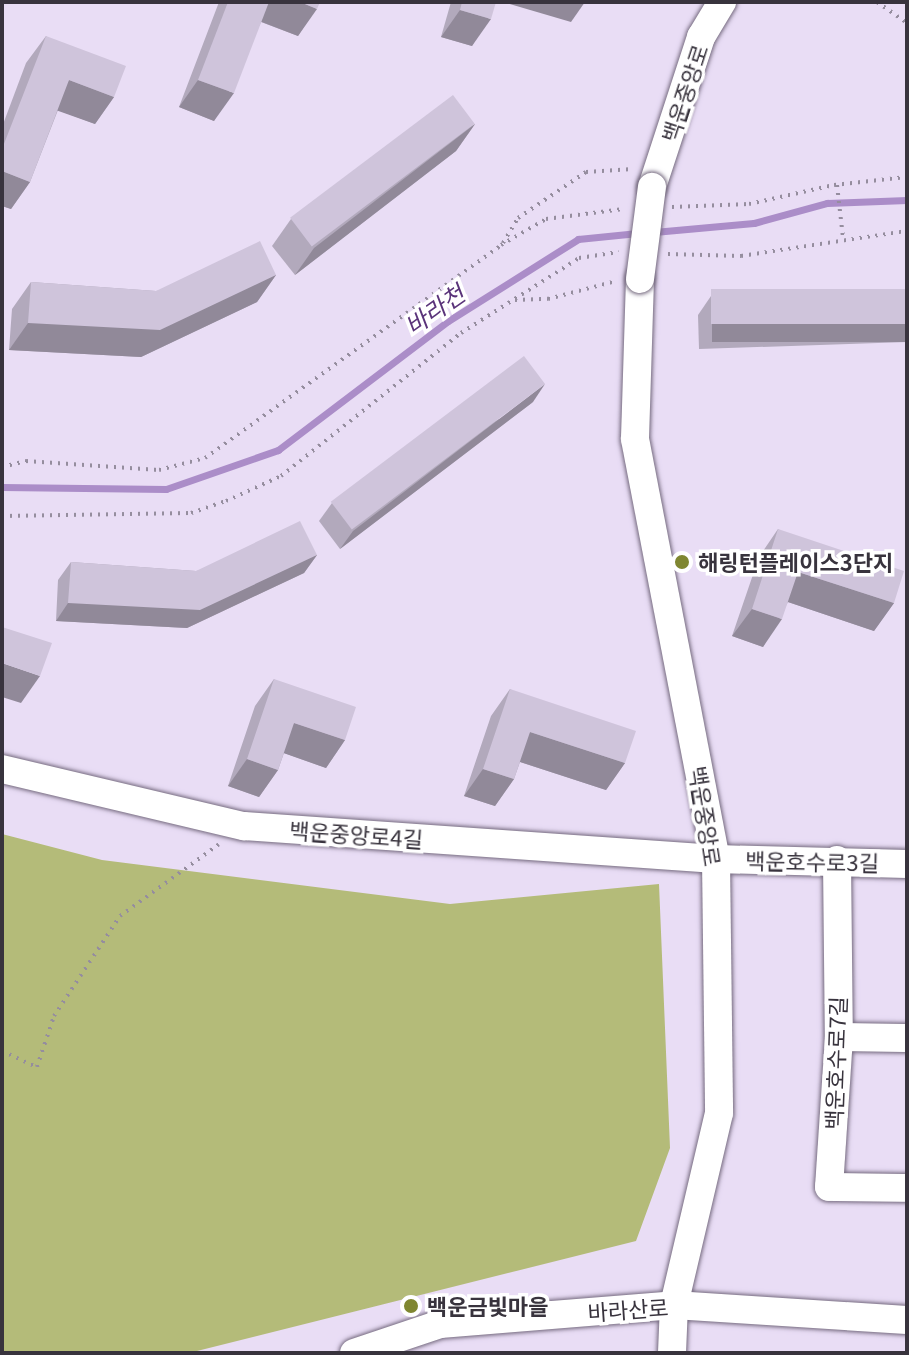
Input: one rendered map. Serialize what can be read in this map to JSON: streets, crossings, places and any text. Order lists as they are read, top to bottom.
{
  "streets": {
    "street": [
      "백운중앙로",
      "백운중앙로4길",
      "백운호수로3길",
      "백운호수로7길",
      "바라산로"
    ]
  },
  "crossings": [
    ["백운중앙로", "백운중앙로4길"],
    ["백운중앙로", "백운호수로3길"],
    ["백운중앙로", "바라산로"],
    ["백운중앙로4길", "백운호수로3길"],
    ["백운호수로3길", "백운호수로7길"]
  ],
  "water": ["바라천"],
  "places": ["해링턴플레이스3단지", "백운금빛마을"]
}
